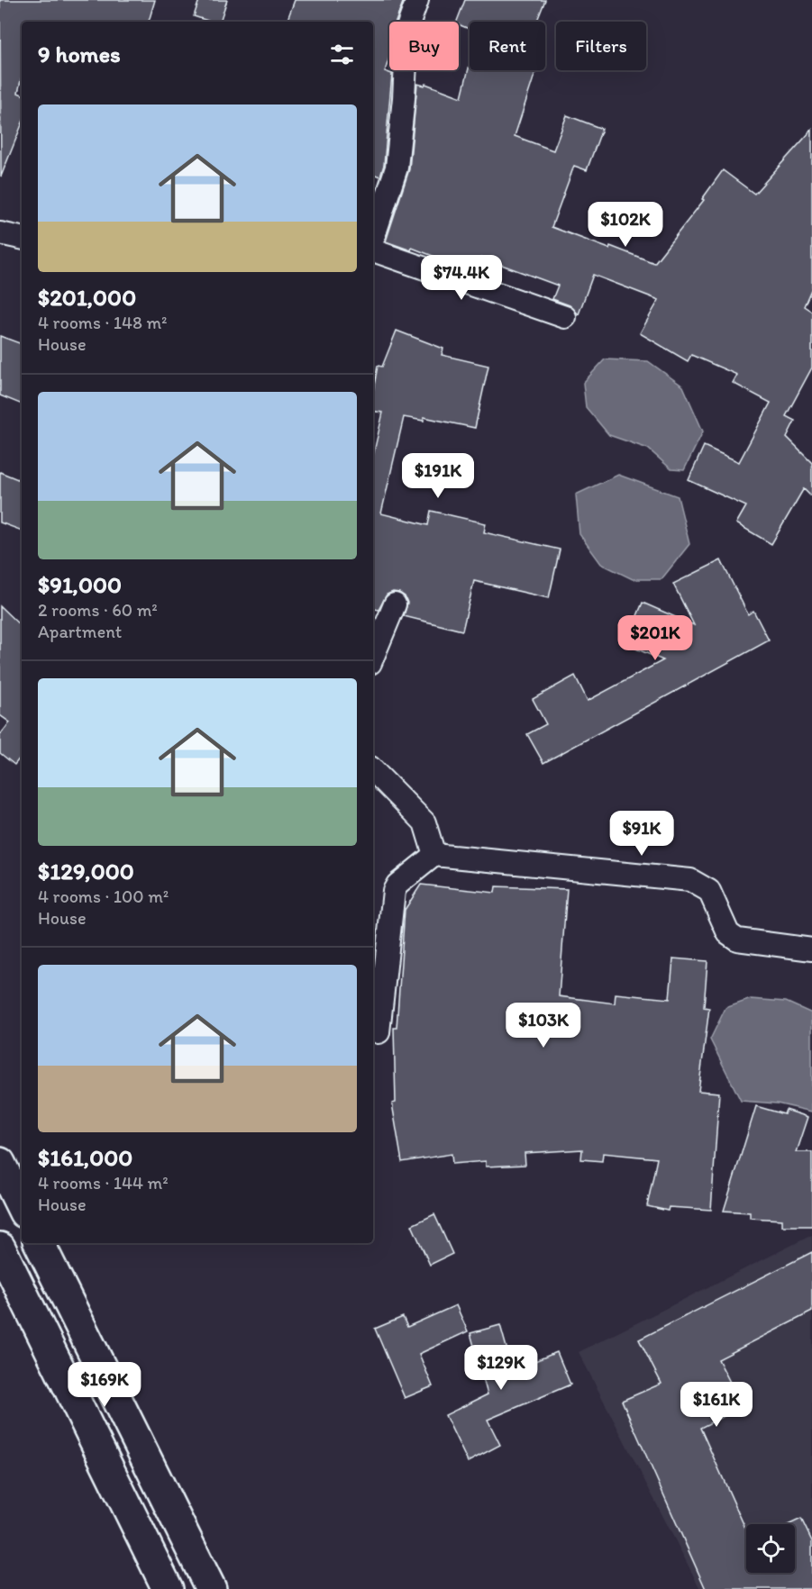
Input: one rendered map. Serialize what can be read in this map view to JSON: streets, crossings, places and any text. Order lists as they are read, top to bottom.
{
  "page": {
    "chip": ["Buy", "Rent", "Filters"],
    "heading": "9 homes",
    "list": [
      {
        "name": "$201,000",
        "note": "4 rooms · 148 m² · House"
      },
      {
        "name": "$91,000",
        "note": "2 rooms · 60 m² · Apartment"
      },
      {
        "name": "$129,000",
        "note": "4 rooms · 100 m² · House"
      },
      {
        "name": "$161,000",
        "note": "4 rooms · 144 m² · House"
      }
    ],
    "price": [
      "$102K",
      "$74.4K",
      "$191K",
      "$201K",
      "$91K",
      "$103K",
      "$129K",
      "$169K",
      "$161K"
    ]
  }
}
